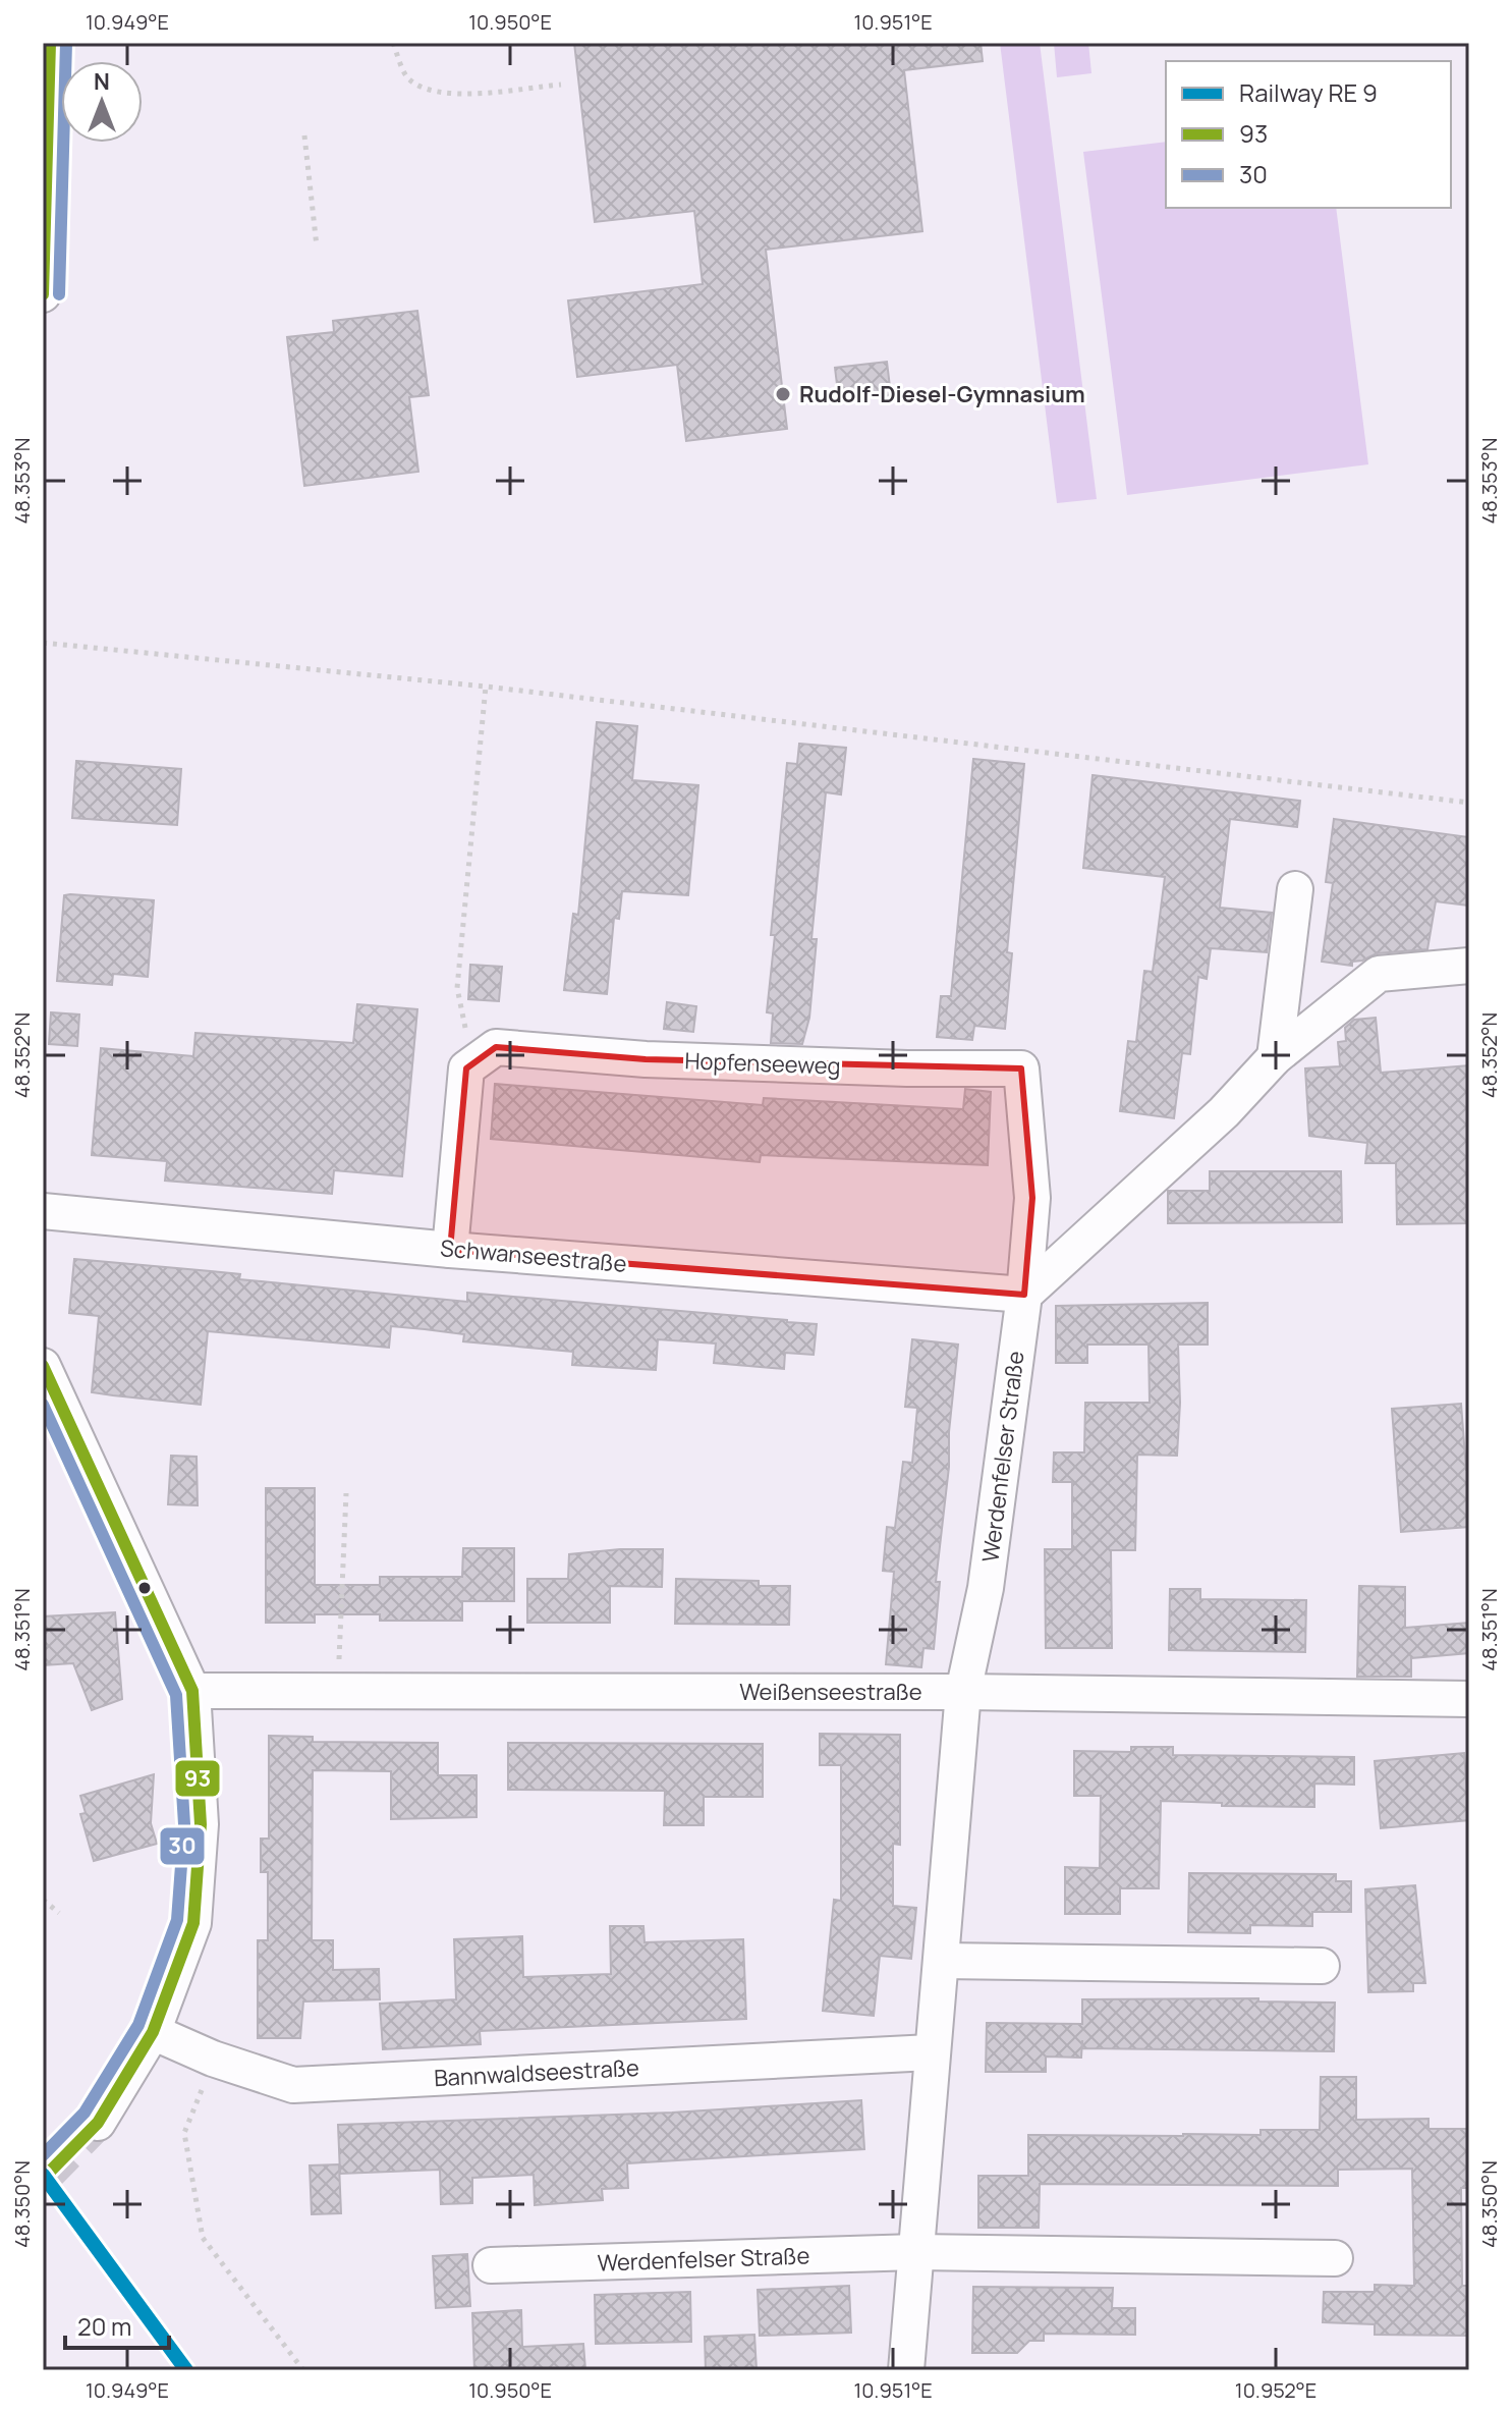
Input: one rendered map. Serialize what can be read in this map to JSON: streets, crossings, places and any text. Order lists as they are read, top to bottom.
{
  "streets": {
    "street": [
      "Hopfenseeweg",
      "Schwanseestraße",
      "Werdenfelser Straße",
      "Weißenseestraße",
      "Bannwaldseestraße"
    ]
  },
  "crossings": [
    ["Hopfenseeweg", "Schwanseestraße"],
    ["Hopfenseeweg", "Werdenfelser Straße"],
    ["Schwanseestraße", "Werdenfelser Straße"],
    ["Werdenfelser Straße", "Weißenseestraße"],
    ["Werdenfelser Straße", "Bannwaldseestraße"]
  ],
  "places": ["Rudolf-Diesel-Gymnasium"],
  "lines": ["transit line 93", "transit line 30"],
  "legend": ["Railway RE 9", "93", "30"],
  "scale_bar": "20 m",
  "north": "top",
  "coordinates": [
    "10.949°E",
    "10.950°E",
    "10.951°E",
    "48.353°N",
    "48.352°N",
    "48.351°N",
    "48.350°N",
    "10.952°E"
  ]
}
